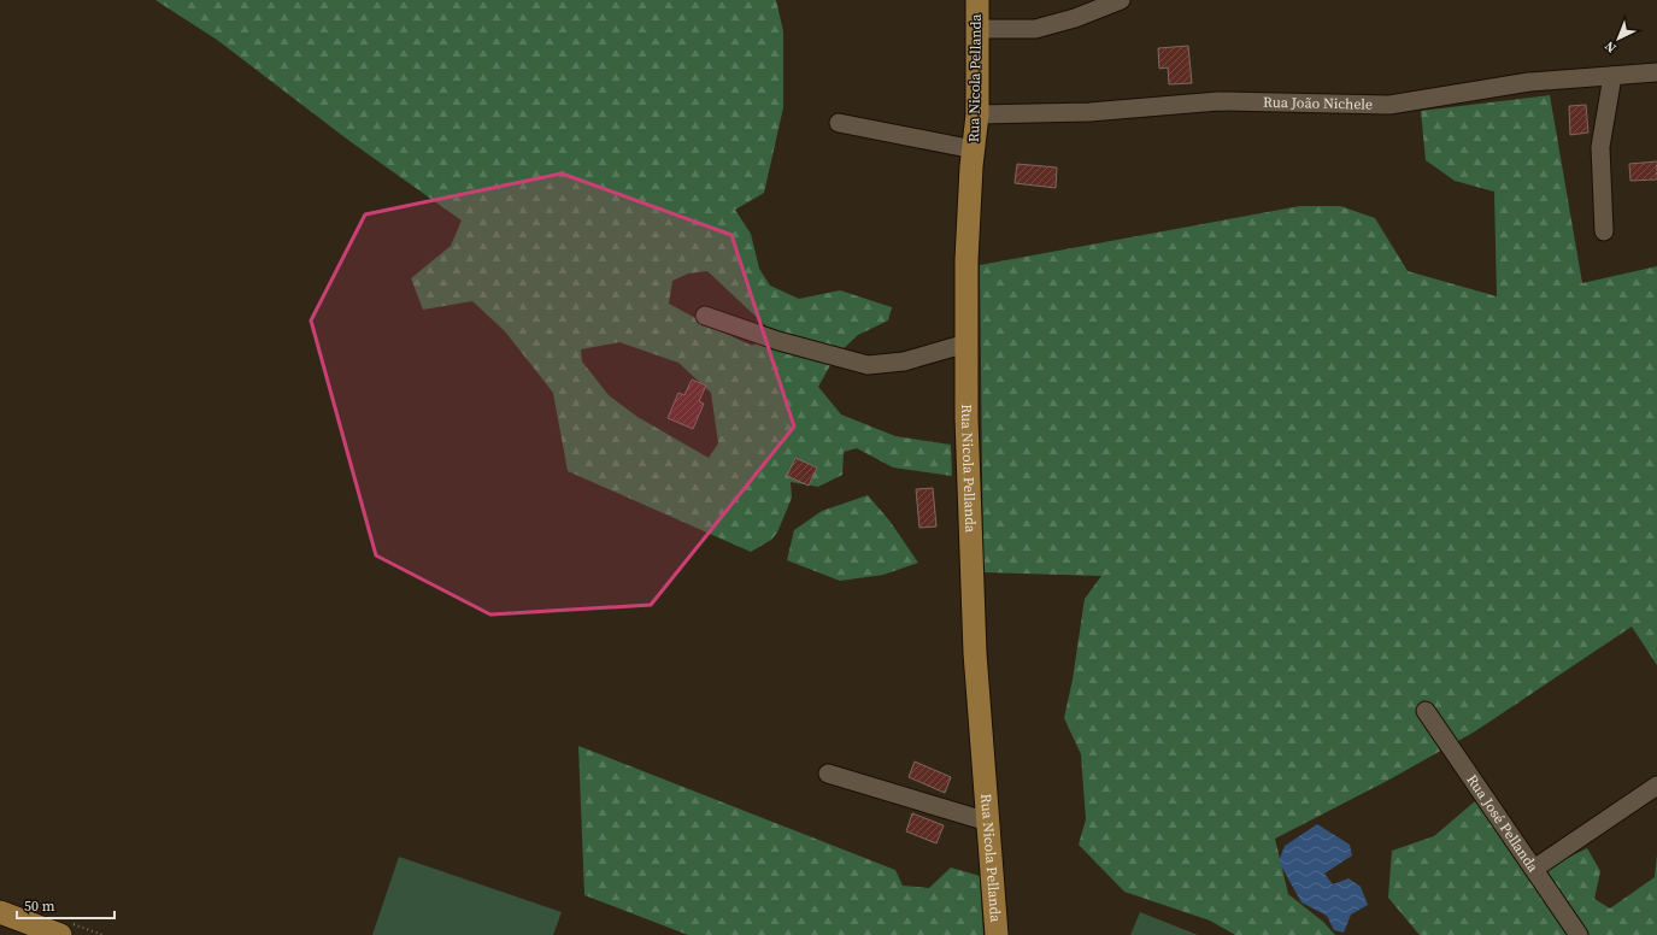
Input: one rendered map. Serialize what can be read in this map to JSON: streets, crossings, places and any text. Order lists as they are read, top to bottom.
{
  "streets": {
    "main road": ["Rua Nicola Pellanda"],
    "street": ["Rua João Nichele", "Rua José Pellanda"]
  },
  "crossings": [
    ["Rua Nicola Pellanda", "Rua João Nichele"]
  ],
  "scale_bar": "50 m",
  "north": "bottom left"
}
